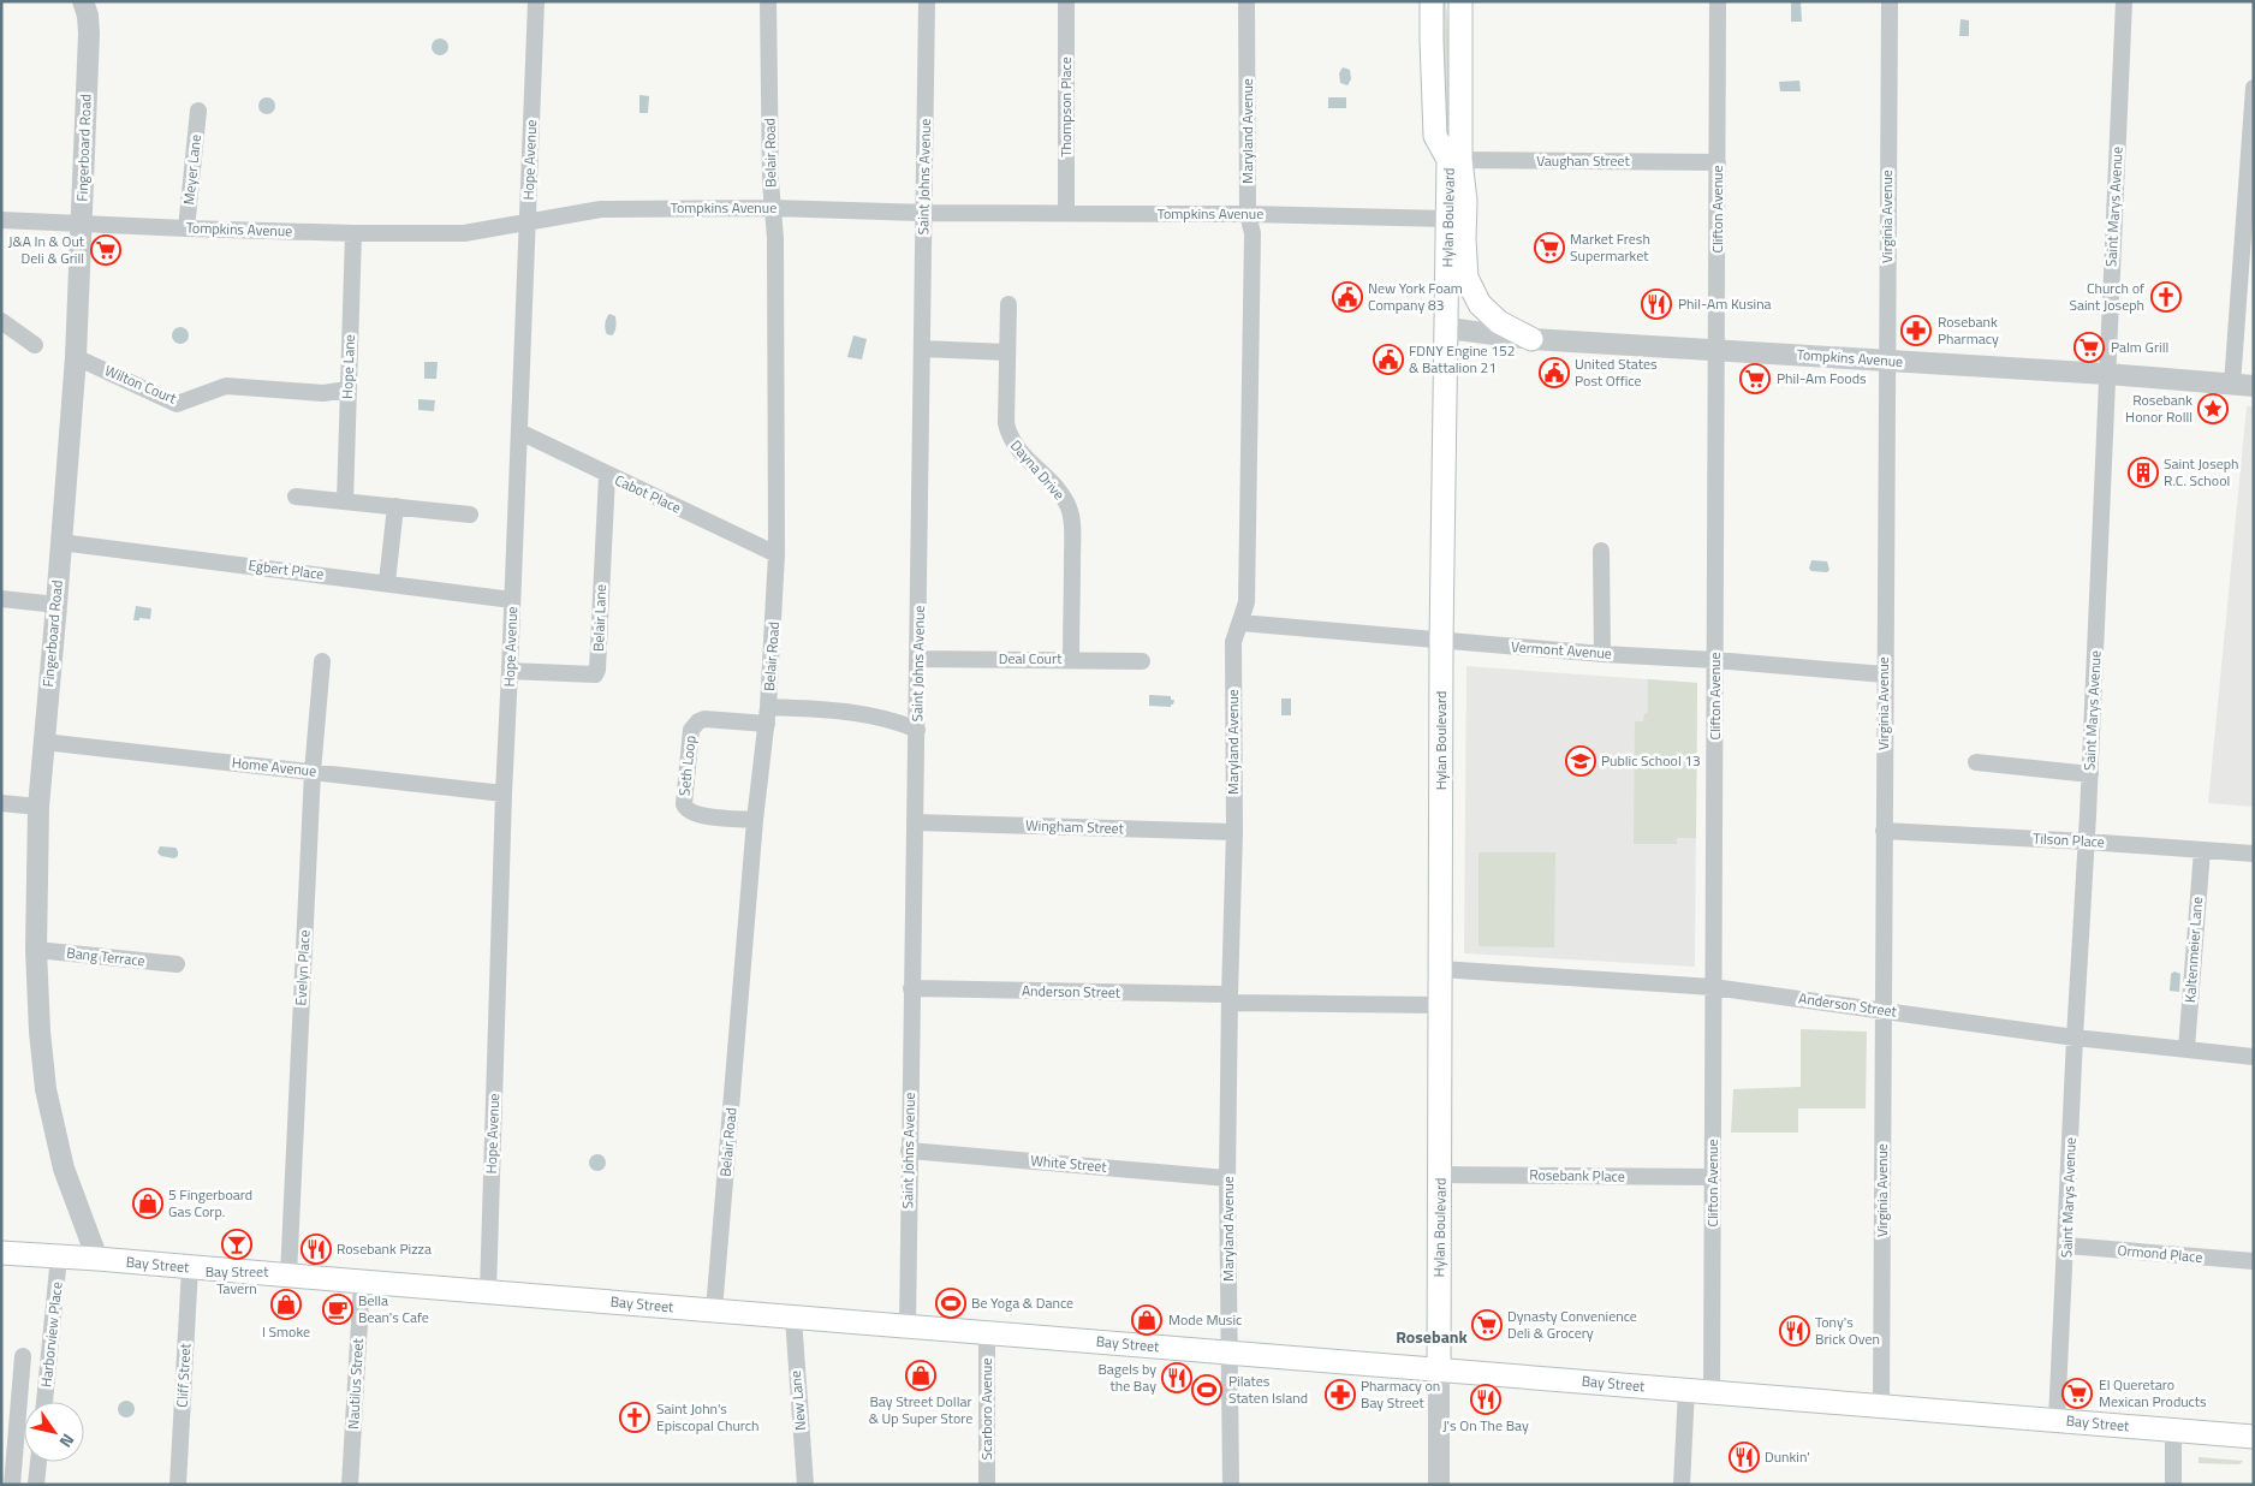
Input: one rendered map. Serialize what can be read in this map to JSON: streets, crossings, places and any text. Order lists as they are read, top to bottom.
{
  "streets": {
    "main road": ["Hylan Boulevard", "Bay Street"],
    "street": [
      "Thompson Place",
      "Maryland Avenue",
      "Fingerboard Road",
      "Belair Road",
      "Hope Avenue",
      "Vaughan Street",
      "Meyer Lane",
      "Saint Johns Avenue",
      "Saint Marys Avenue",
      "Tompkins Avenue",
      "Clifton Avenue",
      "Virginia Avenue",
      "Hope Lane",
      "Wilton Court",
      "Dayna Drive",
      "Cabot Place",
      "Egbert Place",
      "Belair Lane",
      "Vermont Avenue",
      "Deal Court",
      "Seth Loop",
      "Home Avenue",
      "Wingham Street",
      "Tilson Place",
      "Kaltenmeier Lane",
      "Bang Terrace",
      "Evelyn Place",
      "Anderson Street",
      "White Street",
      "Rosebank Place",
      "Ormond Place",
      "Harborview Place",
      "Cliff Street",
      "Nautilus Street",
      "New Lane",
      "Scarboro Avenue"
    ]
  },
  "crossings": [
    ["Thompson Place", "Tompkins Avenue"],
    ["Maryland Avenue", "Tompkins Avenue"],
    ["Maryland Avenue", "Vermont Avenue"],
    ["Maryland Avenue", "Wingham Street"],
    ["Maryland Avenue", "Anderson Street"],
    ["Maryland Avenue", "White Street"],
    ["Maryland Avenue", "Bay Street"],
    ["Fingerboard Road", "Tompkins Avenue"],
    ["Fingerboard Road", "Wilton Court"],
    ["Fingerboard Road", "Egbert Place"],
    ["Fingerboard Road", "Home Avenue"],
    ["Fingerboard Road", "Bang Terrace"],
    ["Fingerboard Road", "Bay Street"],
    ["Belair Road", "Tompkins Avenue"],
    ["Belair Road", "Cabot Place"],
    ["Belair Road", "Seth Loop"],
    ["Belair Road", "Bay Street"],
    ["Hope Avenue", "Tompkins Avenue"],
    ["Hope Avenue", "Cabot Place"],
    ["Hope Avenue", "Egbert Place"],
    ["Hope Avenue", "Belair Lane"],
    ["Hope Avenue", "Home Avenue"],
    ["Hope Avenue", "Bay Street"],
    ["Vaughan Street", "Clifton Avenue"],
    ["Vaughan Street", "Hylan Boulevard"],
    ["Meyer Lane", "Tompkins Avenue"],
    ["Saint Johns Avenue", "Tompkins Avenue"],
    ["Saint Johns Avenue", "Deal Court"],
    ["Saint Johns Avenue", "Wingham Street"],
    ["Saint Johns Avenue", "Anderson Street"],
    ["Saint Johns Avenue", "White Street"],
    ["Saint Johns Avenue", "Bay Street"],
    ["Saint Marys Avenue", "Tompkins Avenue"],
    ["Saint Marys Avenue", "Tilson Place"],
    ["Saint Marys Avenue", "Anderson Street"],
    ["Saint Marys Avenue", "Ormond Place"],
    ["Saint Marys Avenue", "Bay Street"],
    ["Tompkins Avenue", "Clifton Avenue"],
    ["Tompkins Avenue", "Virginia Avenue"],
    ["Tompkins Avenue", "Hylan Boulevard"],
    ["Tompkins Avenue", "Hope Lane"],
    ["Clifton Avenue", "Vermont Avenue"],
    ["Clifton Avenue", "Anderson Street"],
    ["Clifton Avenue", "Rosebank Place"],
    ["Clifton Avenue", "Bay Street"],
    ["Virginia Avenue", "Vermont Avenue"],
    ["Virginia Avenue", "Tilson Place"],
    ["Virginia Avenue", "Anderson Street"],
    ["Virginia Avenue", "Bay Street"],
    ["Hylan Boulevard", "Vermont Avenue"],
    ["Hylan Boulevard", "Anderson Street"],
    ["Hylan Boulevard", "Rosebank Place"],
    ["Hylan Boulevard", "Bay Street"],
    ["Hope Lane", "Wilton Court"],
    ["Dayna Drive", "Deal Court"],
    ["Cabot Place", "Belair Lane"],
    ["Home Avenue", "Evelyn Place"],
    ["Tilson Place", "Kaltenmeier Lane"],
    ["Kaltenmeier Lane", "Anderson Street"],
    ["Evelyn Place", "Bay Street"],
    ["Bay Street", "Harborview Place"],
    ["Bay Street", "Cliff Street"],
    ["Bay Street", "Nautilus Street"],
    ["Bay Street", "New Lane"],
    ["Bay Street", "Scarboro Avenue"]
  ],
  "districts": ["Rosebank"],
  "places": {
    "supermarket": [
      "Market Fresh Supermarket",
      "J&A In & Out Deli & Grill",
      "Palm Grill",
      "Phil-Am Foods",
      "Dynasty Convenience Deli & Grocery",
      "El Queretaro Mexican Products"
    ],
    "public building": ["New York Foam Company 83", "FDNY Engine 152 & Battalion 21", "United States Post Office"],
    "church": ["Church of Saint Joseph", "Saint John's Episcopal Church"],
    "restaurant": [
      "Phil-Am Kusina",
      "Rosebank Pizza",
      "Tony's Brick Oven",
      "Bagels by the Bay",
      "J's On The Bay",
      "Dunkin'"
    ],
    "pharmacy": ["Rosebank Pharmacy", "Pharmacy on Bay Street"],
    "place": ["Rosebank Honor Rolll"],
    "building": ["Saint Joseph R.C. School"],
    "school or university": ["Public School 13"],
    "shop": [
      "5 Fingerboard Gas Corp.",
      "I Smoke",
      "Mode Music",
      "Bay Street Dollar & Up Super Store"
    ],
    "bar": ["Bay Street Tavern"],
    "sports": ["Be Yoga & Dance", "Pilates Staten Island"],
    "cafe": ["Bella Bean's Cafe"]
  },
  "north": "bottom right"
}
